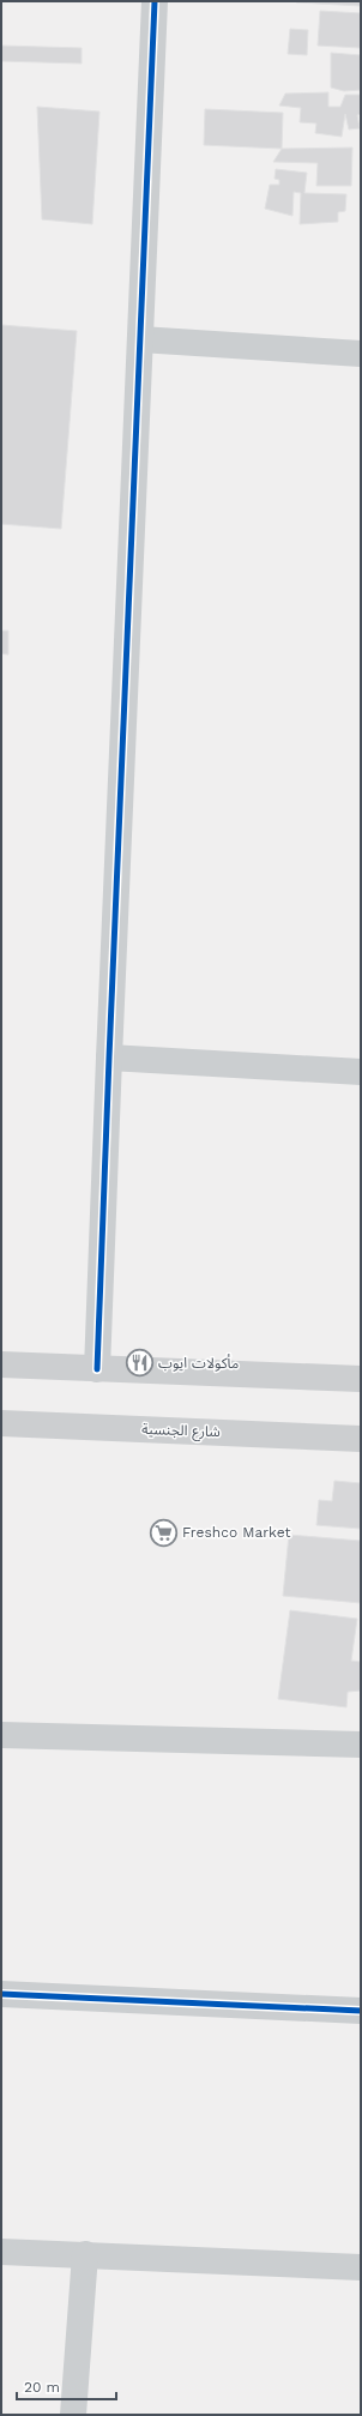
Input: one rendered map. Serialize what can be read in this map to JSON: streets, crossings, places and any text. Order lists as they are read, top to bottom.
{
  "streets": {
    "main road": ["شارع الجنسية"]
  },
  "places": {
    "restaurant": ["مأكولات ايوب"],
    "supermarket": ["Freshco Market"]
  },
  "scale_bar": "20 m"
}
